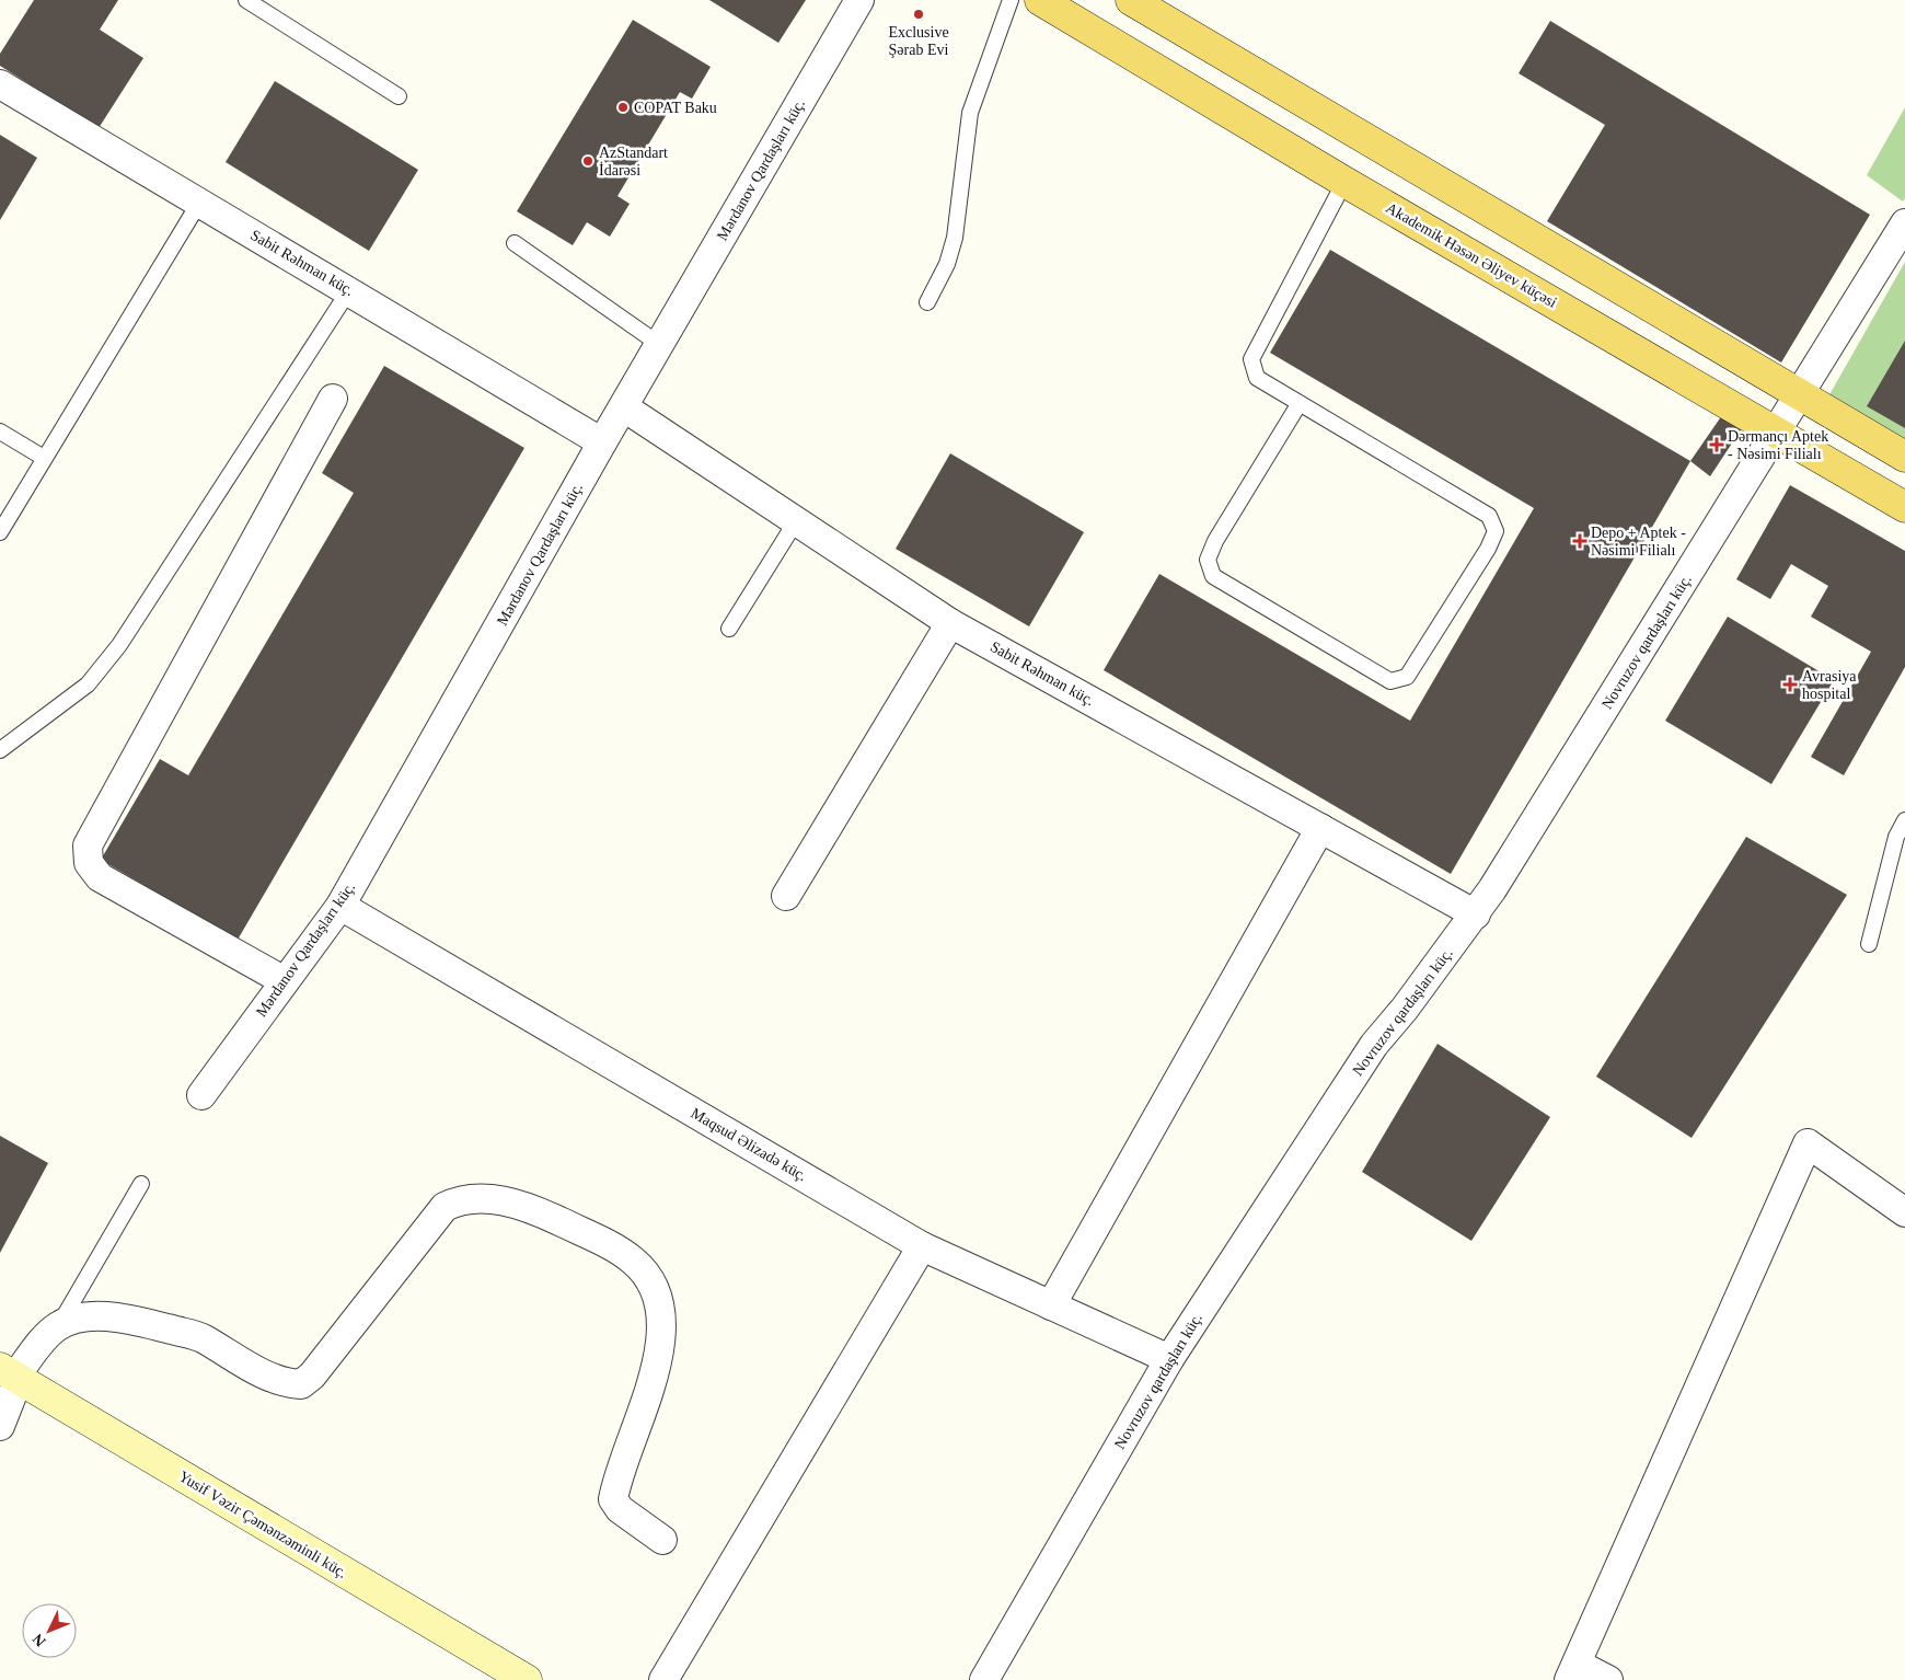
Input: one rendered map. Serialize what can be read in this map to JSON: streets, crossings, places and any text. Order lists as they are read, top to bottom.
{
  "streets": {
    "main road": ["Akademik Həsən Əliyev küçəsi", "Yusif Vəzir Çəmənzəminli küç."],
    "street": [
      "Mərdanov Qardaşları küç.",
      "Sabit Rəhman küç.",
      "Novruzov qardaşları küç.",
      "Maqsud Əlizadə küç."
    ]
  },
  "crossings": [
    ["Mərdanov Qardaşları küç.", "Sabit Rəhman küç."],
    ["Mərdanov Qardaşları küç.", "Maqsud Əlizadə küç."],
    ["Akademik Həsən Əliyev küçəsi", "Novruzov qardaşları küç."],
    ["Sabit Rəhman küç.", "Novruzov qardaşları küç."],
    ["Novruzov qardaşları küç.", "Maqsud Əlizadə küç."]
  ],
  "places": {
    "other": ["Exclusive Şərab Evi", "COPAT Baku", "AzStandart İdarəsi"],
    "health": ["Dərmançı Aptek - Nəsimi Filialı", "Depo + Aptek - Nəsimi Filialı", "Avrasiya hospital"]
  },
  "north": "bottom left"
}
